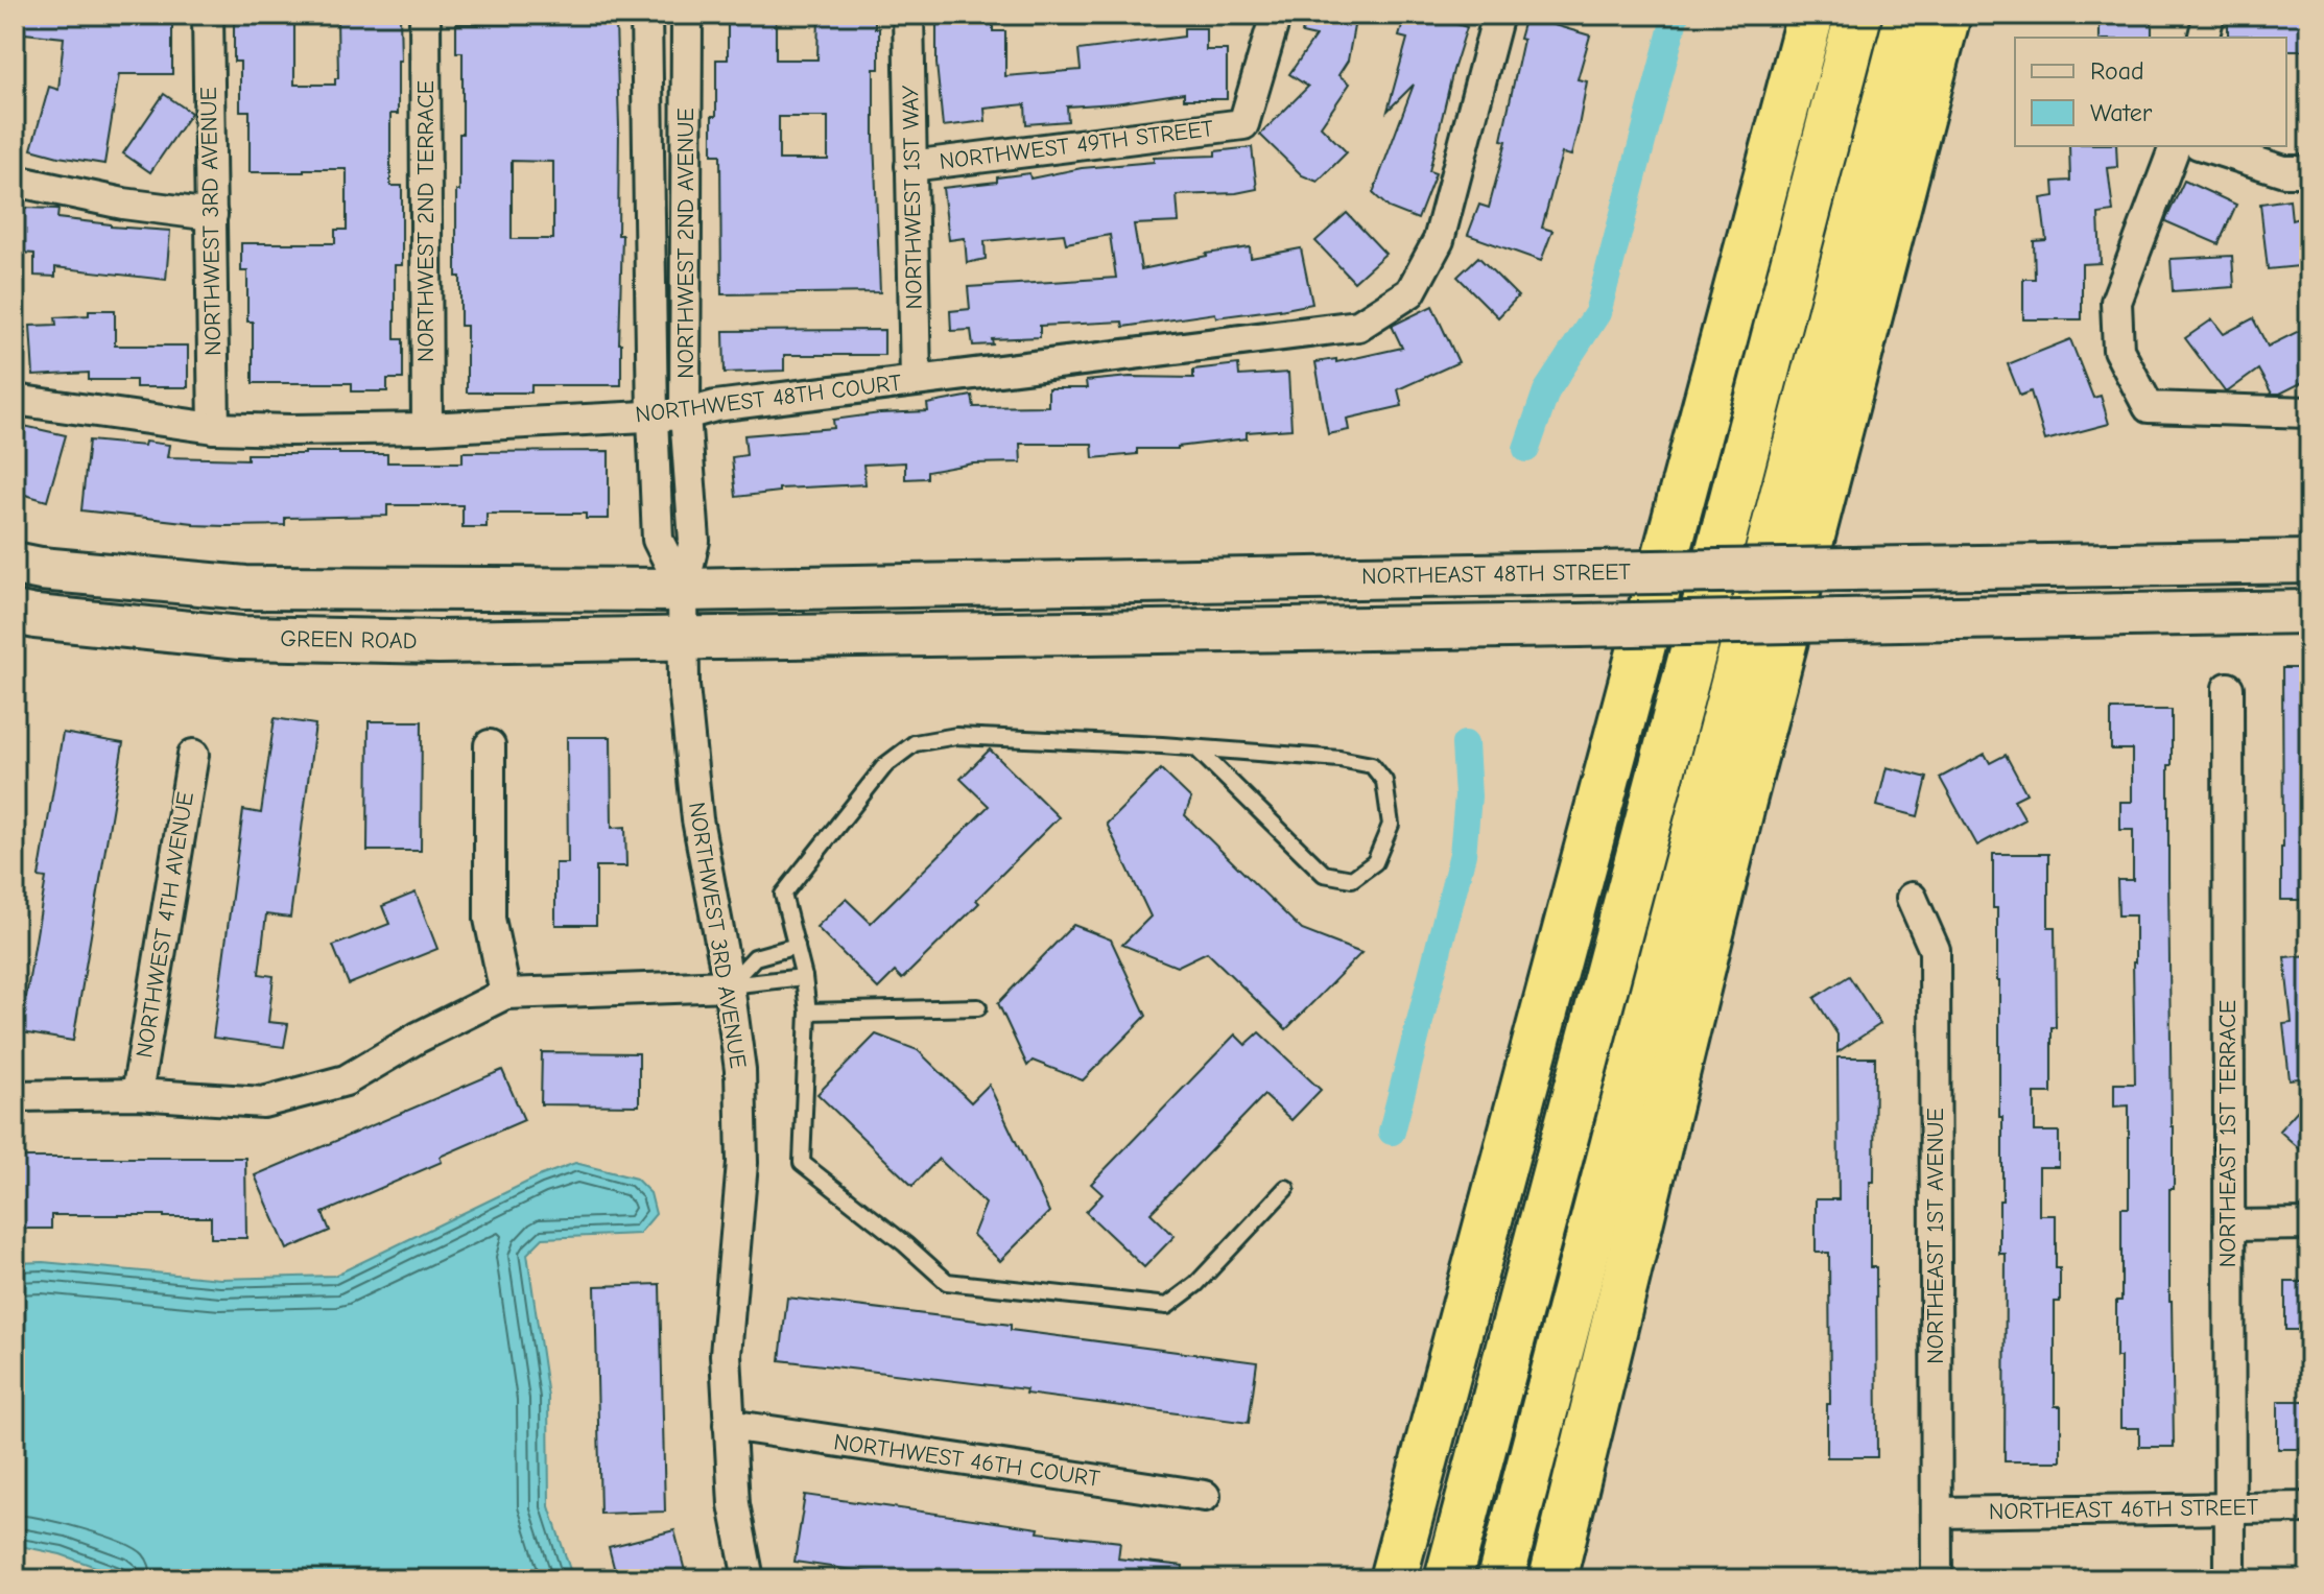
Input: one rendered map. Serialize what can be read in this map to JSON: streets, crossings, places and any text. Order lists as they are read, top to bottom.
{
  "streets": {
    "main road": ["NORTHEAST 48TH STREET", "GREEN ROAD"],
    "street": [
      "NORTHWEST 49TH STREET",
      "NORTHWEST 1ST WAY",
      "NORTHWEST 3RD AVENUE",
      "NORTHWEST 2ND TERRACE",
      "NORTHWEST 2ND AVENUE",
      "NORTHWEST 48TH COURT",
      "NORTHWEST 4TH AVENUE",
      "NORTHEAST 1ST TERRACE",
      "NORTHEAST 1ST AVENUE",
      "NORTHWEST 46TH COURT",
      "NORTHEAST 46TH STREET"
    ]
  },
  "crossings": [
    ["NORTHWEST 49TH STREET", "NORTHWEST 1ST WAY"],
    ["NORTHWEST 1ST WAY", "NORTHWEST 48TH COURT"],
    ["NORTHWEST 3RD AVENUE", "NORTHWEST 2ND AVENUE"],
    ["NORTHWEST 3RD AVENUE", "NORTHWEST 48TH COURT"],
    ["NORTHWEST 3RD AVENUE", "NORTHEAST 48TH STREET"],
    ["NORTHWEST 3RD AVENUE", "GREEN ROAD"],
    ["NORTHWEST 3RD AVENUE", "NORTHWEST 46TH COURT"],
    ["NORTHWEST 2ND TERRACE", "NORTHWEST 48TH COURT"],
    ["NORTHWEST 2ND AVENUE", "NORTHWEST 48TH COURT"],
    ["NORTHWEST 2ND AVENUE", "NORTHEAST 48TH STREET"],
    ["NORTHEAST 1ST TERRACE", "NORTHEAST 46TH STREET"],
    ["NORTHEAST 1ST AVENUE", "NORTHEAST 46TH STREET"]
  ],
  "legend": ["Road", "Water"]
}
